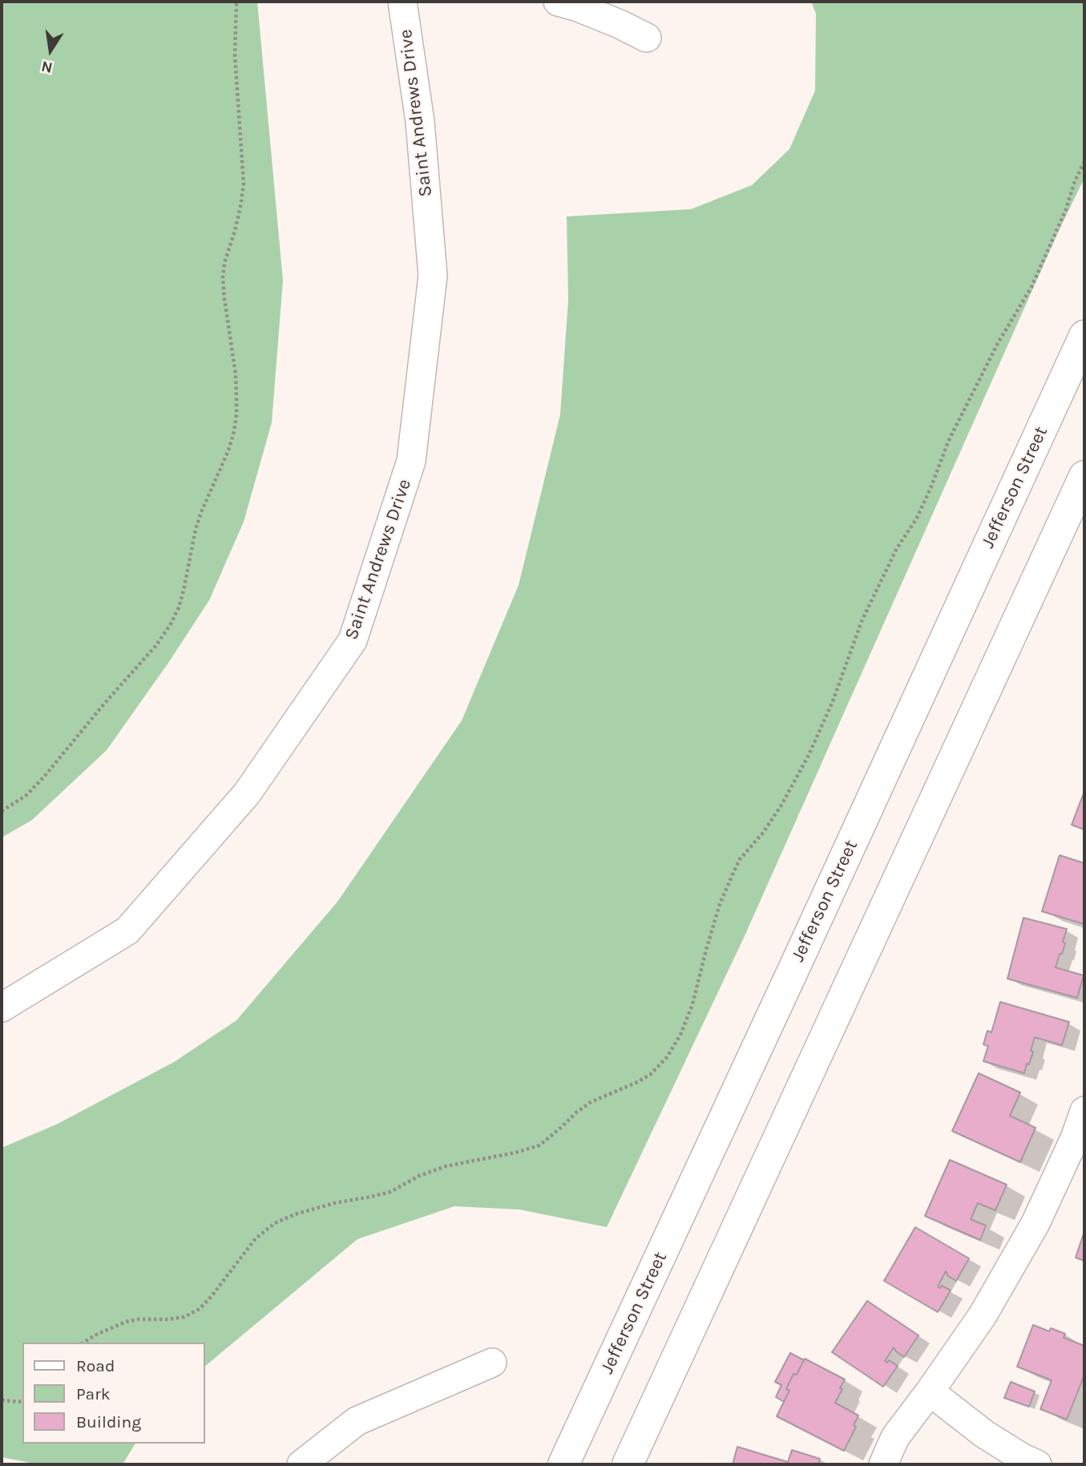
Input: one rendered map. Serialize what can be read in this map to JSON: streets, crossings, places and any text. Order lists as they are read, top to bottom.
{
  "streets": {
    "main road": ["Jefferson Street"],
    "street": ["Saint Andrews Drive"]
  },
  "legend": ["Road", "Park", "Building"],
  "north": "bottom"
}
